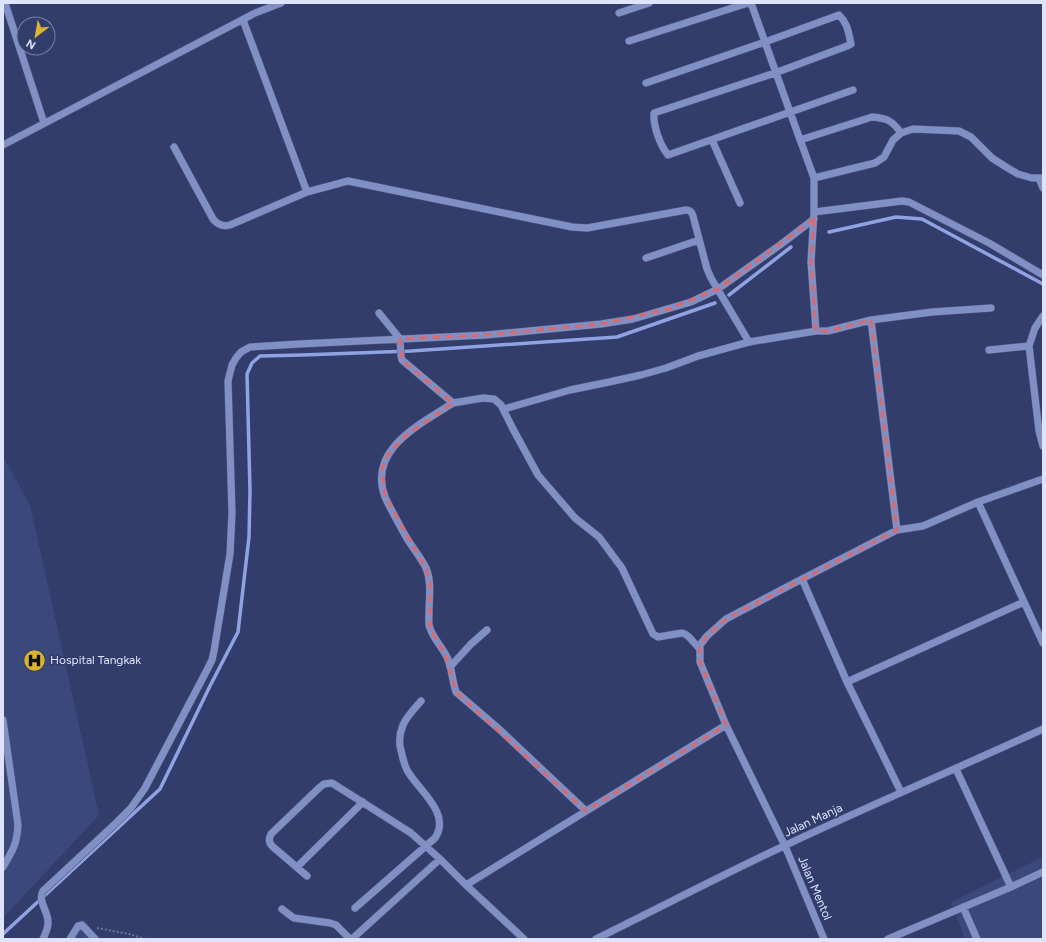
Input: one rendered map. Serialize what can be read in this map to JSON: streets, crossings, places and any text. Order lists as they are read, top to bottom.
{
  "streets": {
    "street": ["Jalan Manja", "Jalan Mentol"]
  },
  "crossings": [
    ["Jalan Manja", "Jalan Mentol"]
  ],
  "places": {
    "hospital": ["Hospital Tangkak"]
  },
  "north": "bottom left"
}
